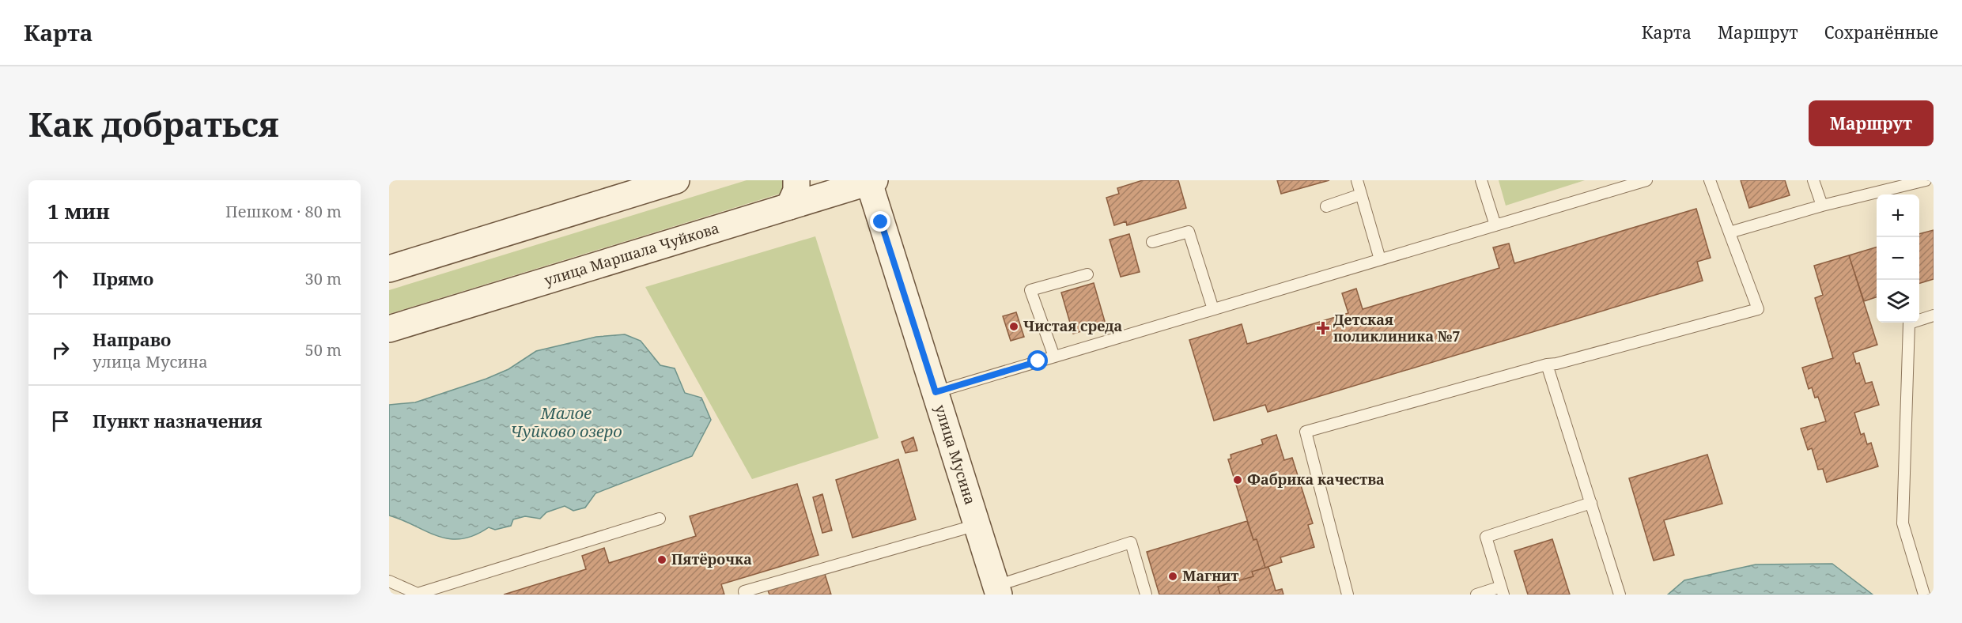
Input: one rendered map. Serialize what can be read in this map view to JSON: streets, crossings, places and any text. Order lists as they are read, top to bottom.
{
  "streets": {
    "main road": ["улица Маршала Чуйкова", "улица Мусина"]
  },
  "crossings": [
    ["улица Маршала Чуйкова", "улица Мусина"]
  ],
  "water": ["Малое Чуйково озеро"],
  "places": {
    "other": [
      "Чистая среда",
      "Фабрика качества",
      "Пятёрочка",
      "Магнит"
    ],
    "health": ["Детская поликлиника №7"]
  },
  "page": {
    "header": "Карта",
    "nav": ["Карта", "Маршрут", "Сохранённые"],
    "buttons": "Маршрут",
    "title": "Как добраться",
    "heading": ["1 мин", "Пешком · 80 m"],
    "map_buttons": ["+", "−"],
    "list": [
      ["Прямо", "30 m"],
      ["Направо", "улица Мусина", "50 m"],
      "Пункт назначения"
    ]
  }
}
